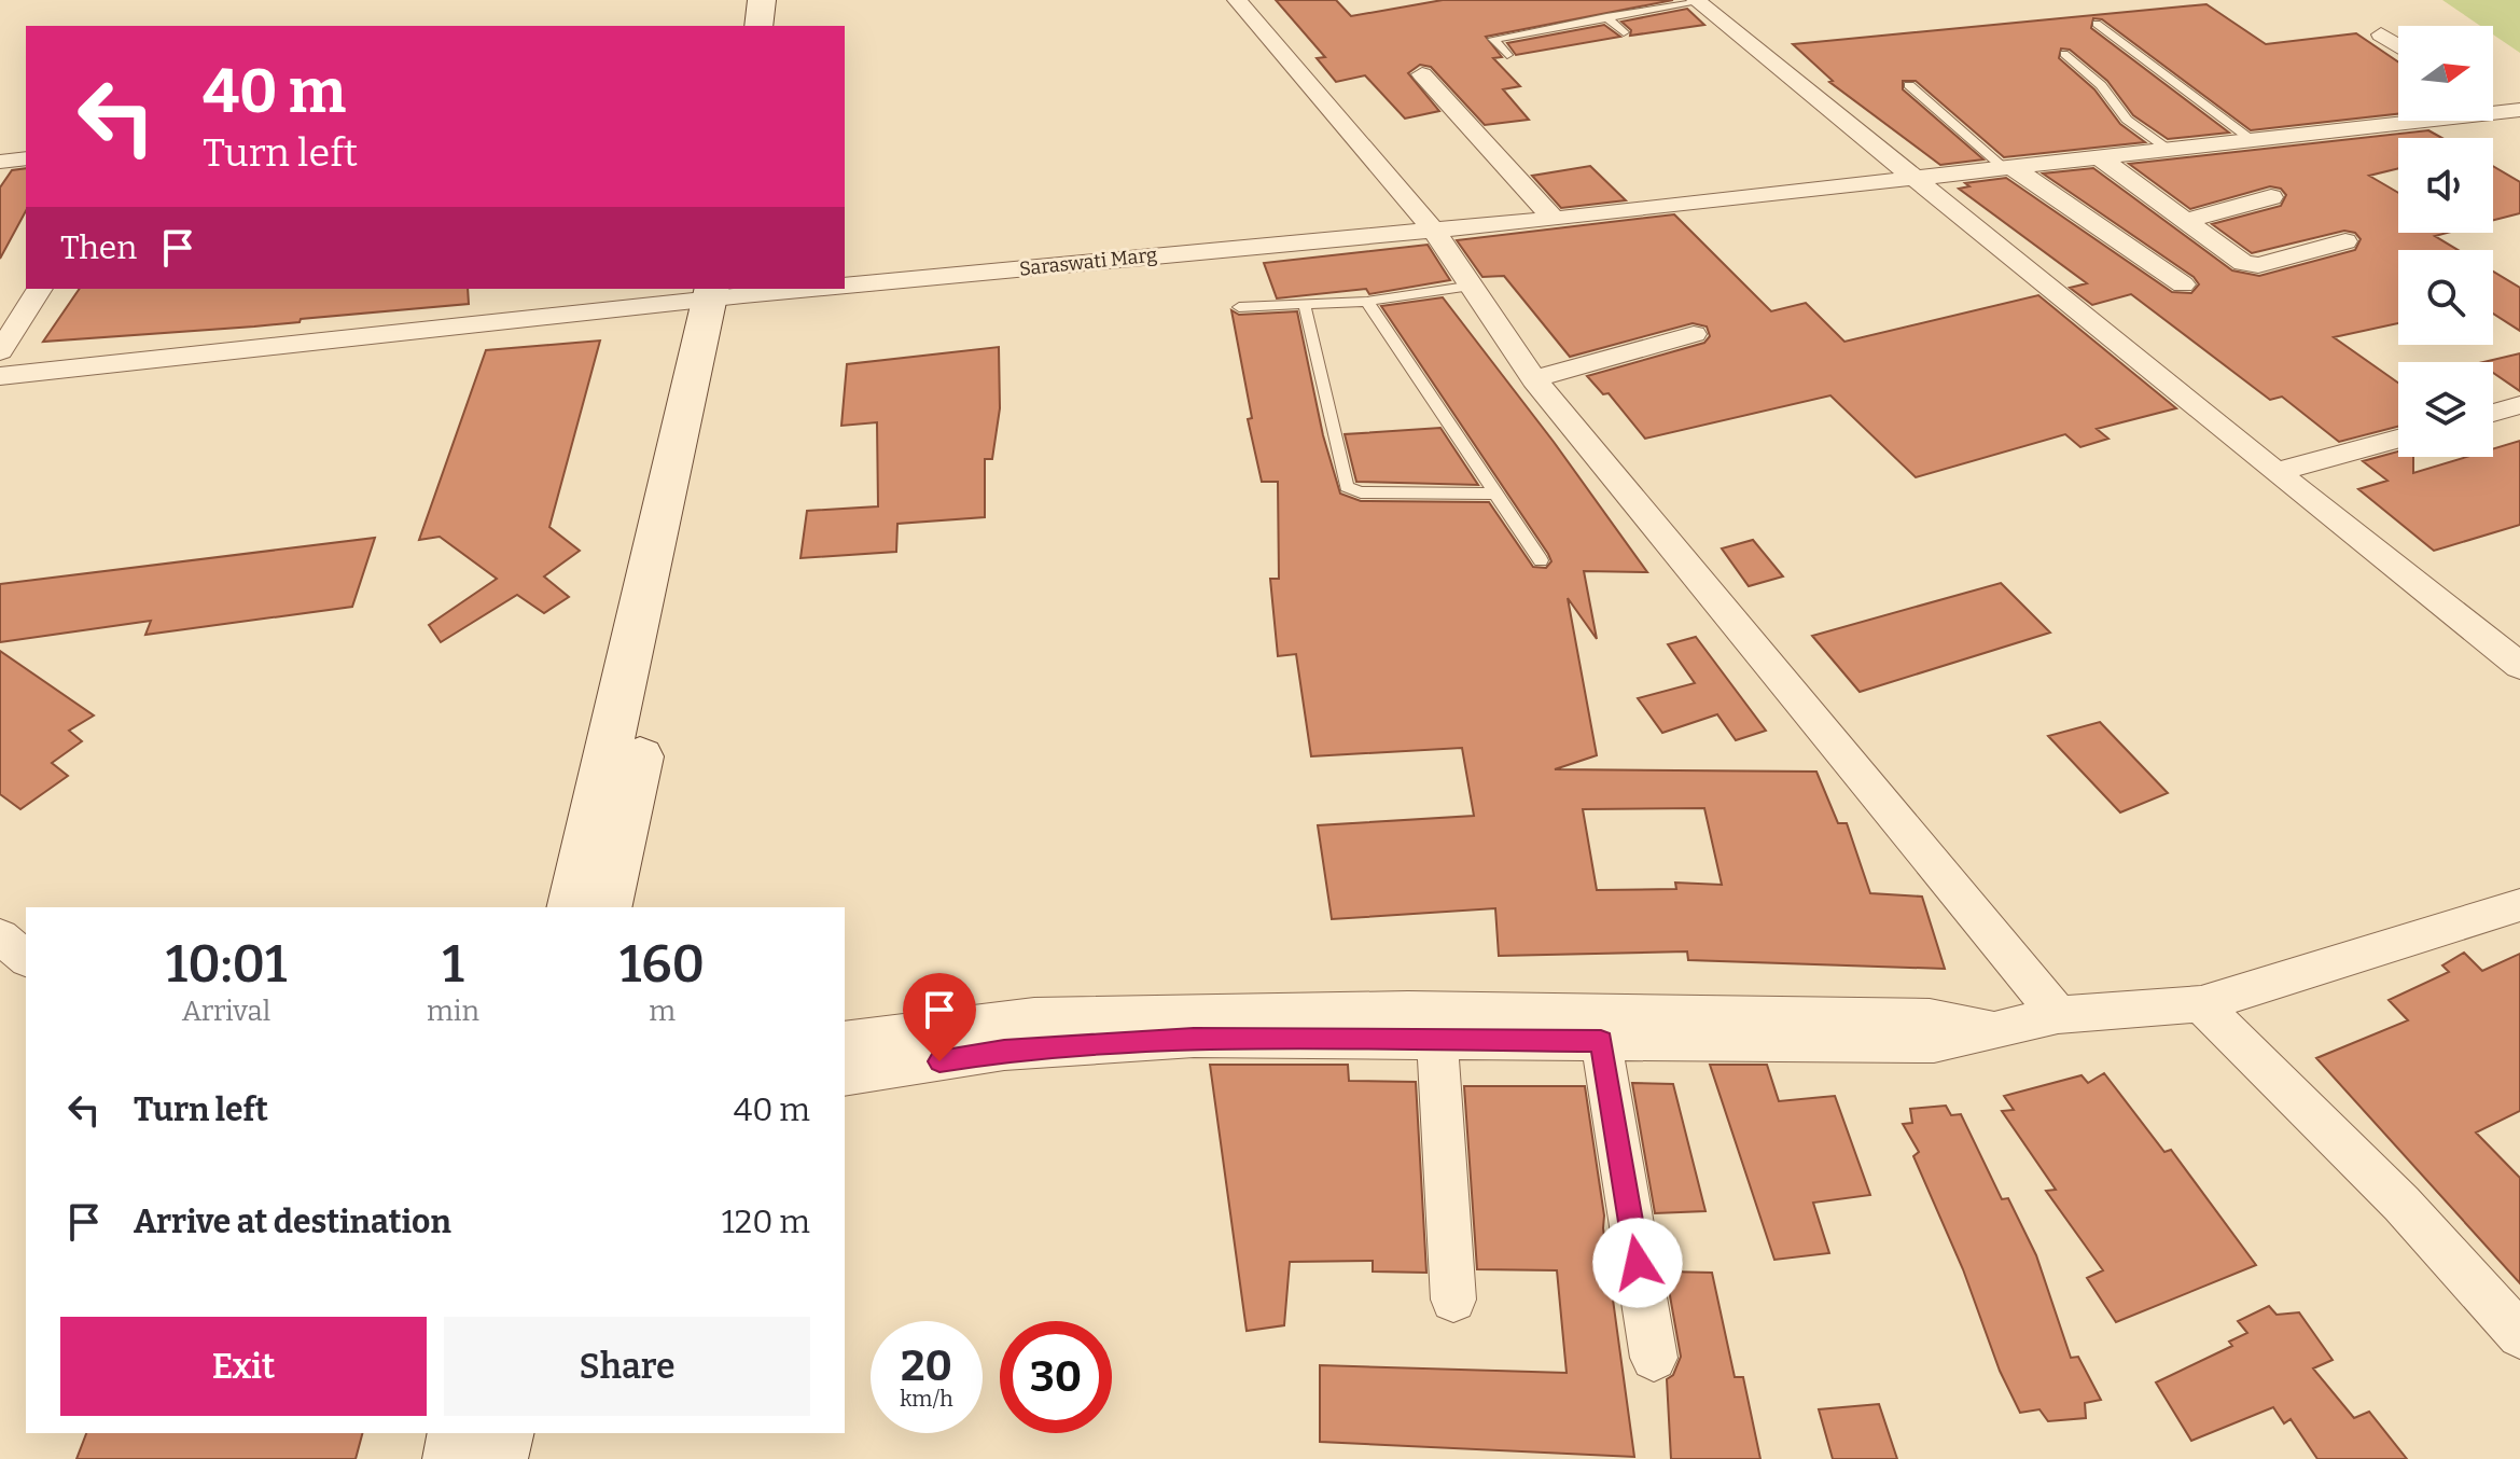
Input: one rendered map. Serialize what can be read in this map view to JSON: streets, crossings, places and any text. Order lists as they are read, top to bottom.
{
  "streets": {
    "street": ["Saraswati Marg"]
  },
  "north": "right",
  "page": {
    "turn": ["40 m", "Turn left"],
    "then": "Then",
    "eta": [
      "10:01",
      "Arrival",
      "1",
      "min",
      "160",
      "m"
    ],
    "list": [
      {
        "name": "Turn left",
        "value": "40 m"
      },
      {
        "name": "Arrive at destination",
        "value": "120 m"
      }
    ],
    "buttons": ["Exit", "Share"],
    "speed": "20 km/h",
    "limit": "30"
  }
}
